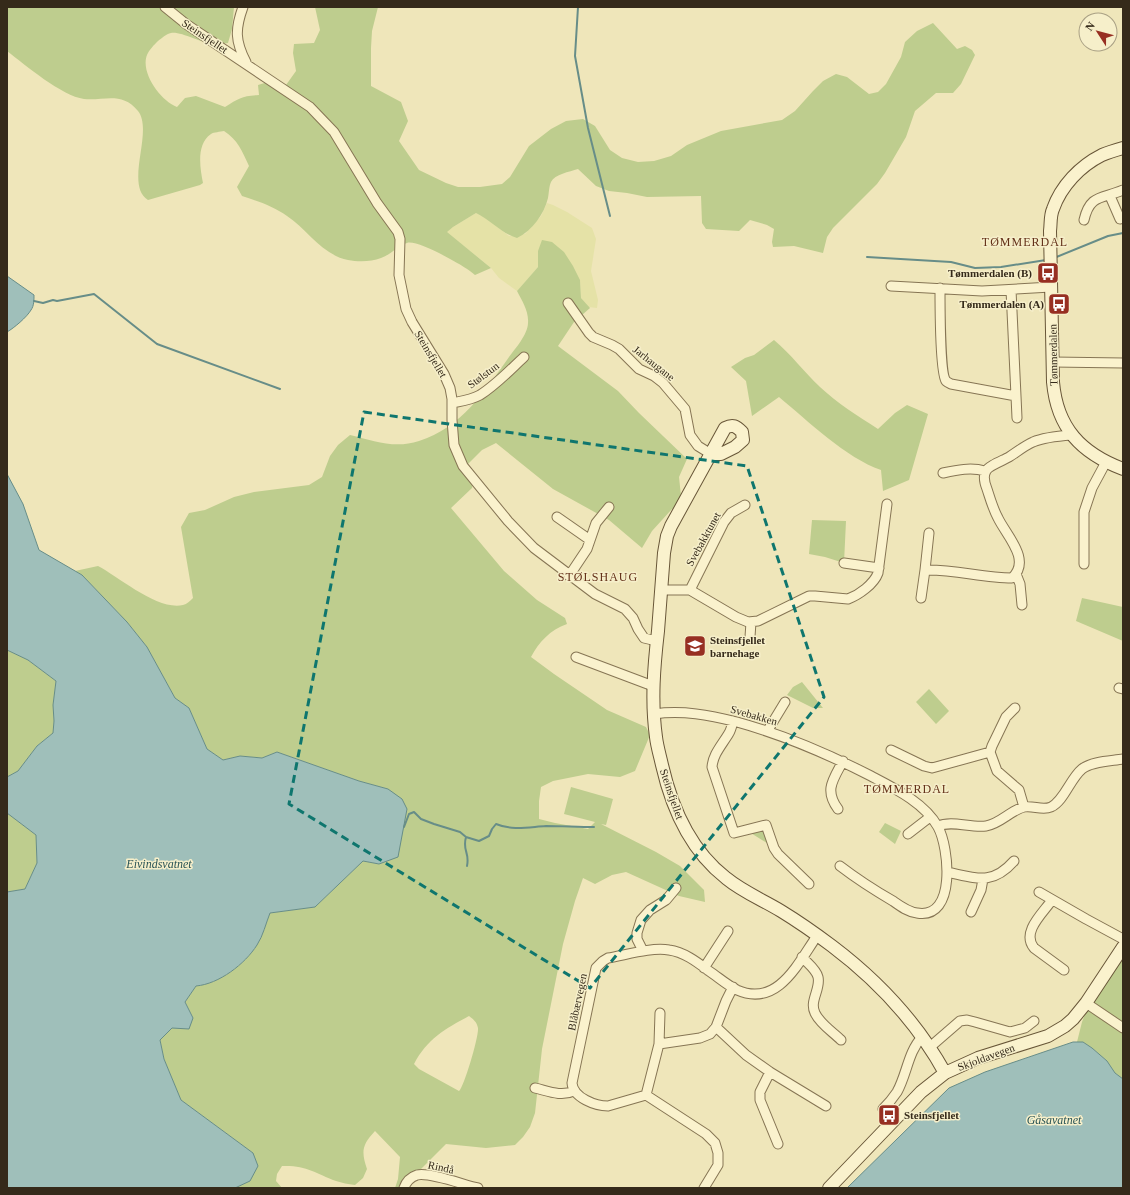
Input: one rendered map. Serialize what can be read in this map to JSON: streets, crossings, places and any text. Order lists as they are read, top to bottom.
{
  "streets": {
    "street": [
      "Steinsfjellet",
      "Tømmerdalen",
      "Jarhaugane",
      "Stølstun",
      "Svebakktunet",
      "Svebakken",
      "Blåbærvegen",
      "Skjoldavegen",
      "Rindå"
    ]
  },
  "crossings": [
    ["Steinsfjellet", "Jarhaugane"],
    ["Steinsfjellet", "Stølstun"],
    ["Steinsfjellet", "Svebakken"],
    ["Steinsfjellet", "Blåbærvegen"],
    ["Steinsfjellet", "Skjoldavegen"]
  ],
  "districts": ["TØMMERDAL", "STØLSHAUG", "TØMMERDAL"],
  "water": ["Eivindsvatnet", "Gåsavatnet"],
  "places": {
    "bus stop": ["Tømmerdalen (B)", "Tømmerdalen (A)", "Steinsfjellet"],
    "school or university": ["Steinsfjellet barnehage"]
  },
  "north": "top left"
}
